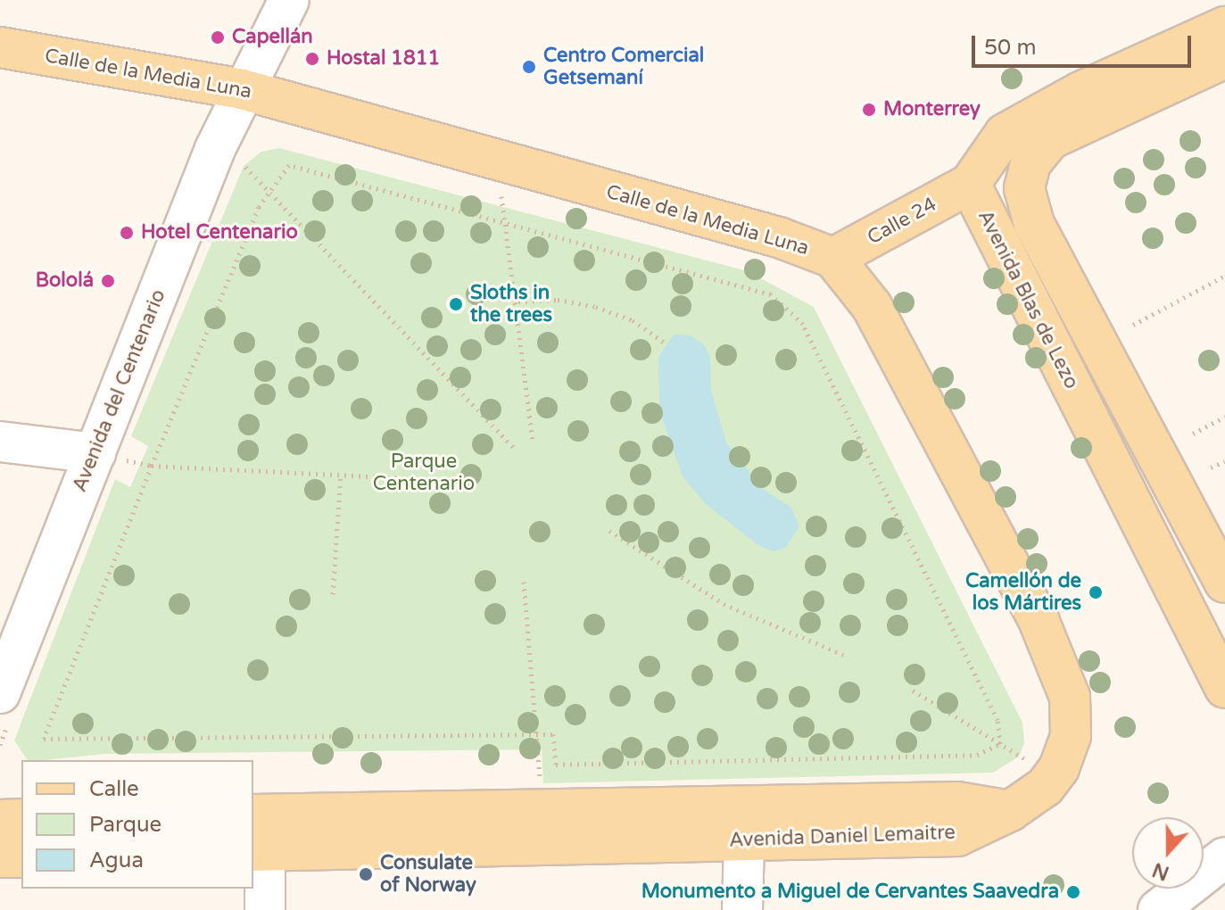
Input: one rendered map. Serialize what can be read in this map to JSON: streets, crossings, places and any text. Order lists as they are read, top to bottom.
{
  "streets": {
    "main road": [
      "Calle de la Media Luna",
      "Calle 24",
      "Avenida Blas de Lezo",
      "Avenida Daniel Lemaitre"
    ],
    "street": ["Avenida del Centenario"]
  },
  "crossings": [
    ["Calle de la Media Luna", "Calle 24"],
    ["Calle de la Media Luna", "Avenida del Centenario"],
    ["Calle de la Media Luna", "Avenida Daniel Lemaitre"],
    ["Calle 24", "Avenida Blas de Lezo"]
  ],
  "parks": ["Parque Centenario"],
  "places": [
    "Capellán",
    "Hostal 1811",
    "Centro Comercial Getsemaní",
    "Monterrey",
    "Hotel Centenario",
    "Bololá",
    "Sloths in the trees",
    "Camellón de los Mártires",
    "Consulate of Norway",
    "Monumento a Miguel de Cervantes Saavedra"
  ],
  "legend": ["Calle", "Parque", "Agua"],
  "scale_bar": "50 m",
  "north": "bottom"
}
